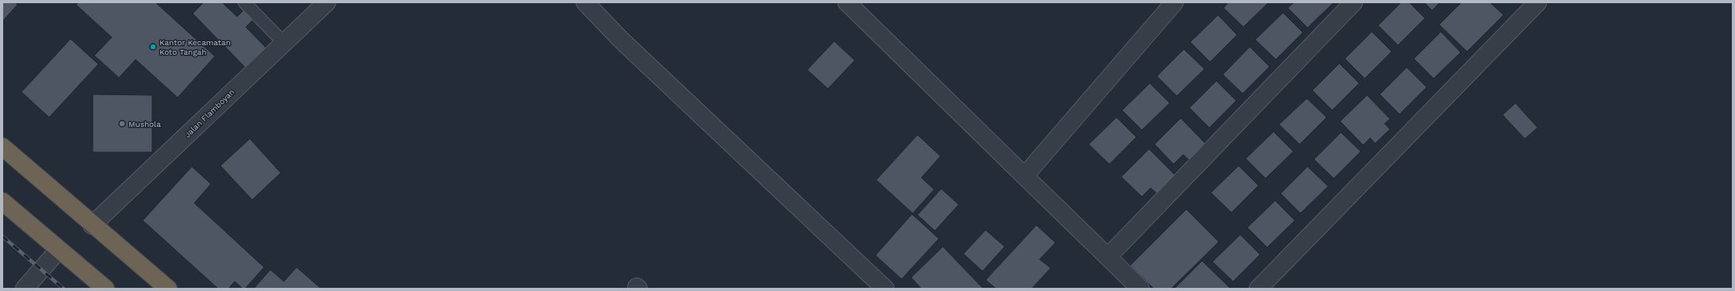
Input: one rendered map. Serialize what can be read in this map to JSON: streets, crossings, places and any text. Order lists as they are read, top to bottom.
{
  "streets": {
    "street": ["Jalan Flamboyan"]
  },
  "places": ["Kantor Kecamatan Koto Tangah", "Mushola"]
}
